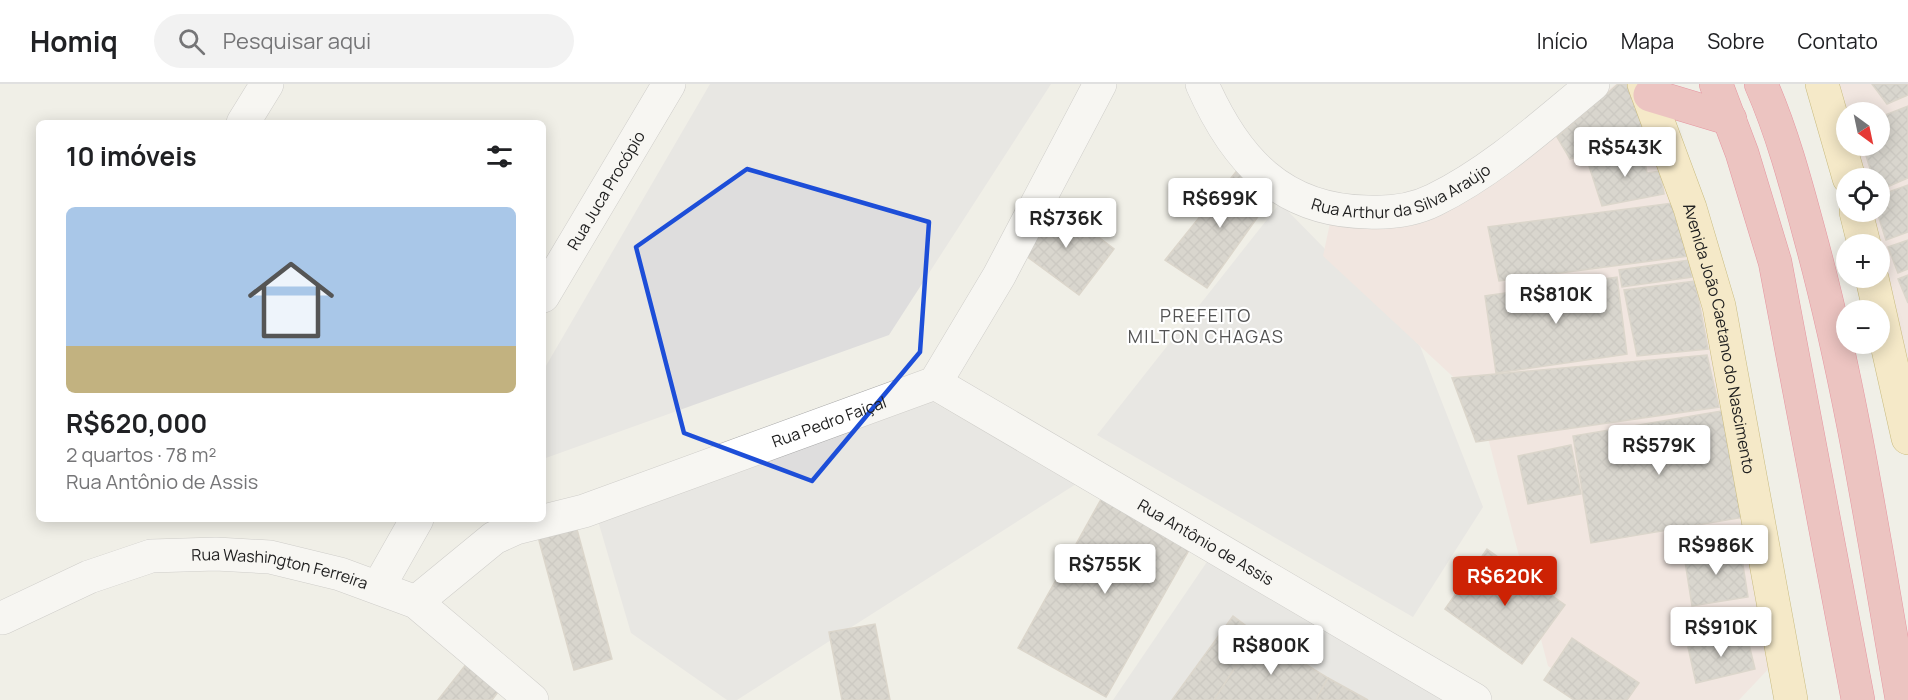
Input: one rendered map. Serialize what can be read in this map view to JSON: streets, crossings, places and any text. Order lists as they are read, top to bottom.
{
  "streets": {
    "main road": ["Avenida João Caetano do Nascimento"],
    "street": [
      "Rua Arthur da Silva Araújo",
      "Rua Juca Procópio",
      "Rua Pedro Faiçal",
      "Rua Antônio de Assis",
      "Rua Washington Ferreira"
    ]
  },
  "crossings": [
    ["Rua Pedro Faiçal", "Rua Antônio de Assis"],
    ["Rua Pedro Faiçal", "Rua Washington Ferreira"]
  ],
  "districts": ["PREFEITO MILTON CHAGAS"],
  "north": "bottom right",
  "page": {
    "header": "Homiq",
    "search": "Pesquisar aqui",
    "nav": [
      "Início",
      "Mapa",
      "Sobre",
      "Contato"
    ],
    "map_buttons": ["+", "−"],
    "heading": "10 imóveis",
    "price": [
      "R$543K",
      "R$699K",
      "R$736K",
      "R$810K",
      "R$579K",
      "R$986K",
      "R$755K",
      "R$620K",
      "R$910K",
      "R$800K"
    ],
    "list": [
      {
        "name": "R$620,000",
        "note": "2 quartos · 78 m² · Rua Antônio de Assis"
      }
    ]
  }
}
